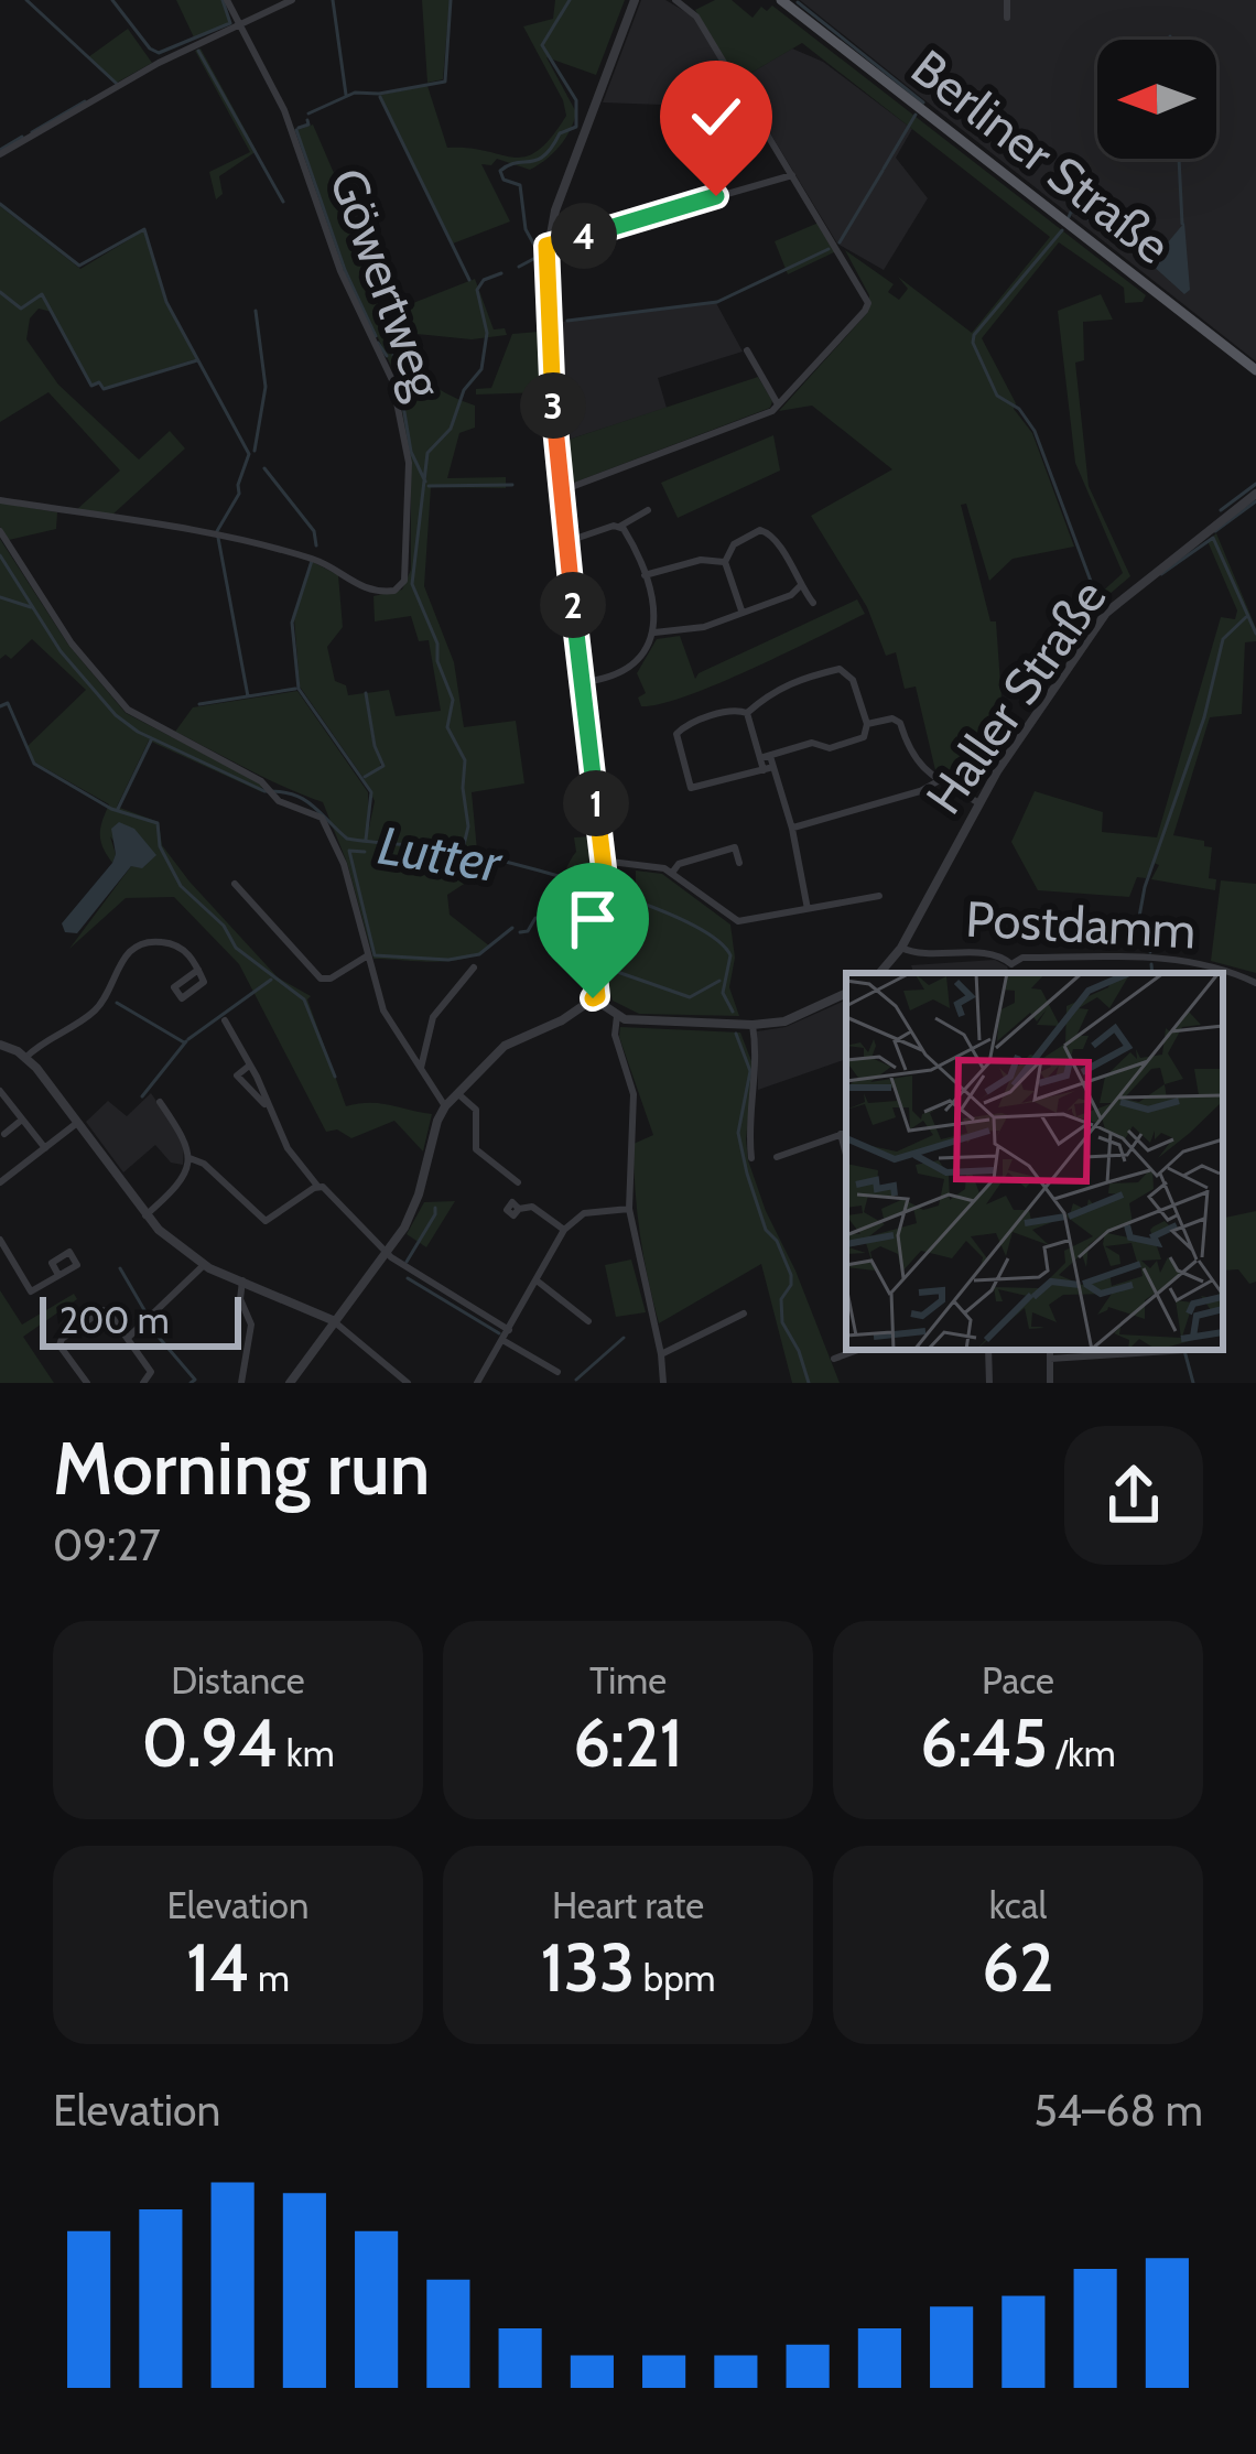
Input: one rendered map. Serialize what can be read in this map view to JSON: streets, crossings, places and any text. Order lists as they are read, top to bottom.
{
  "streets": {
    "main road": ["Berliner Straße"],
    "street": ["Göwertweg", "Haller Straße", "Postdamm"]
  },
  "crossings": [
    ["Haller Straße", "Postdamm"]
  ],
  "water": ["Lutter"],
  "scale_bar": "200 m",
  "north": "left",
  "page": {
    "pins": [
      "4",
      "3",
      "2",
      "1"
    ],
    "scale": "200 m",
    "heading": ["Morning run", "09:27"],
    "stats": [
      ["Distance", "0.94 km"],
      ["Time", "6:21"],
      ["Pace", "6:45 /km"],
      ["Elevation", "14 m"],
      ["Heart rate", "133 bpm"],
      ["kcal", "62"]
    ],
    "chart": ["Elevation", "54–68 m"]
  }
}
